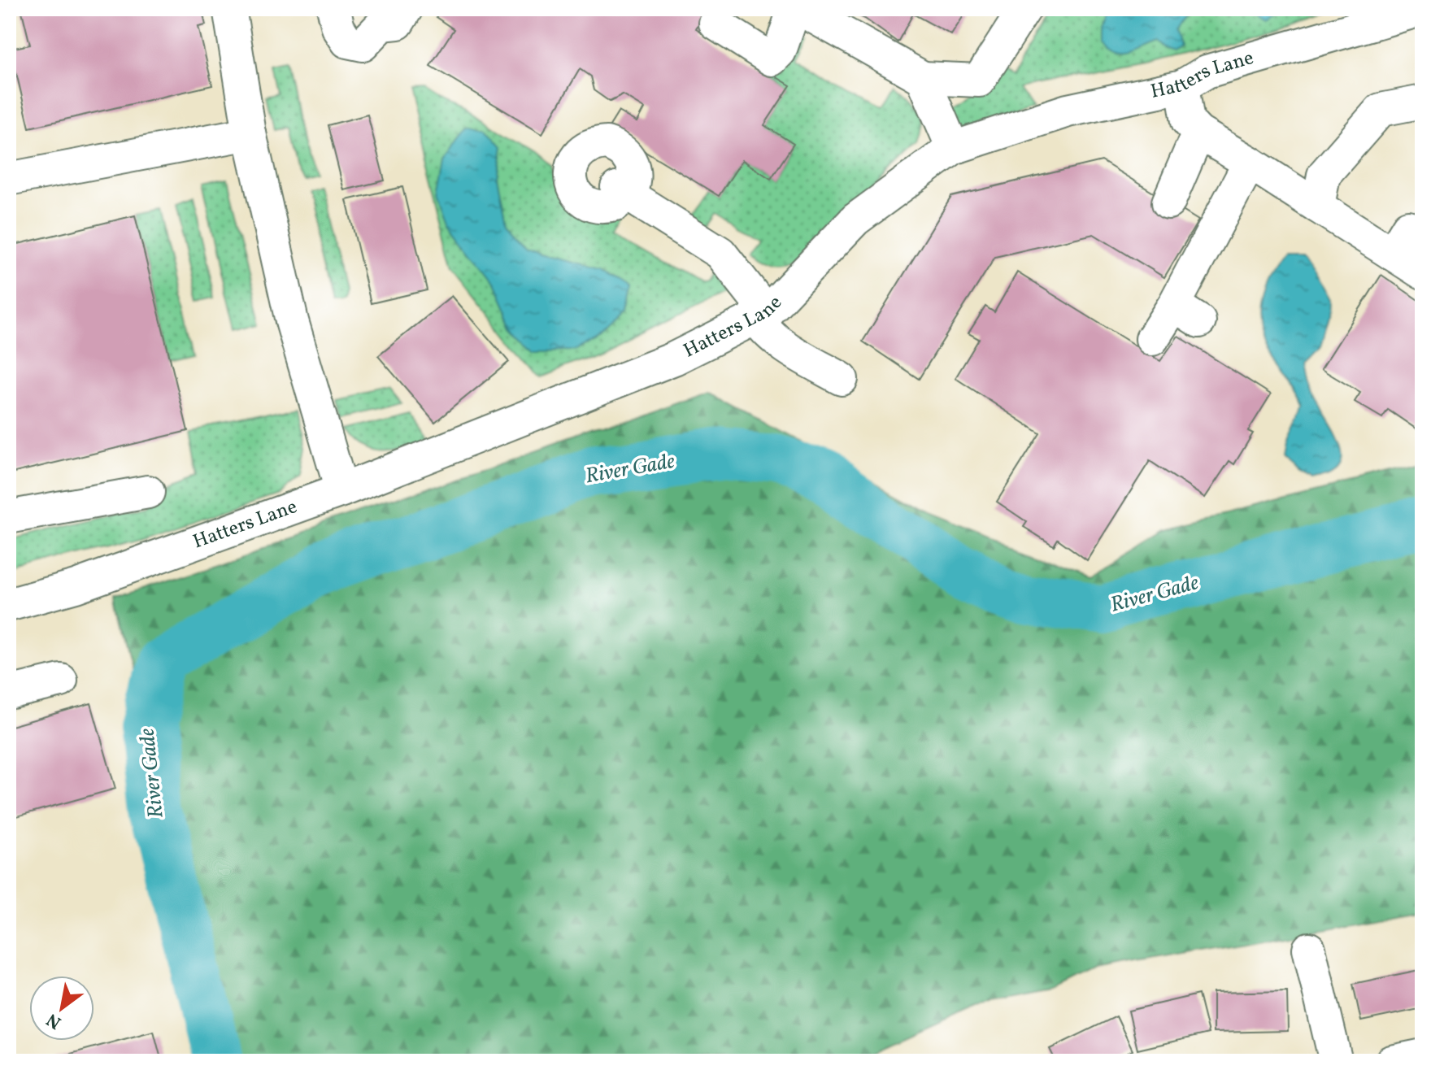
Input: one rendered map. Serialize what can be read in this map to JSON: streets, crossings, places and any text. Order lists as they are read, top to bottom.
{
  "streets": {
    "street": ["Hatters Lane"]
  },
  "water": ["River Gade"],
  "north": "bottom left"
}
